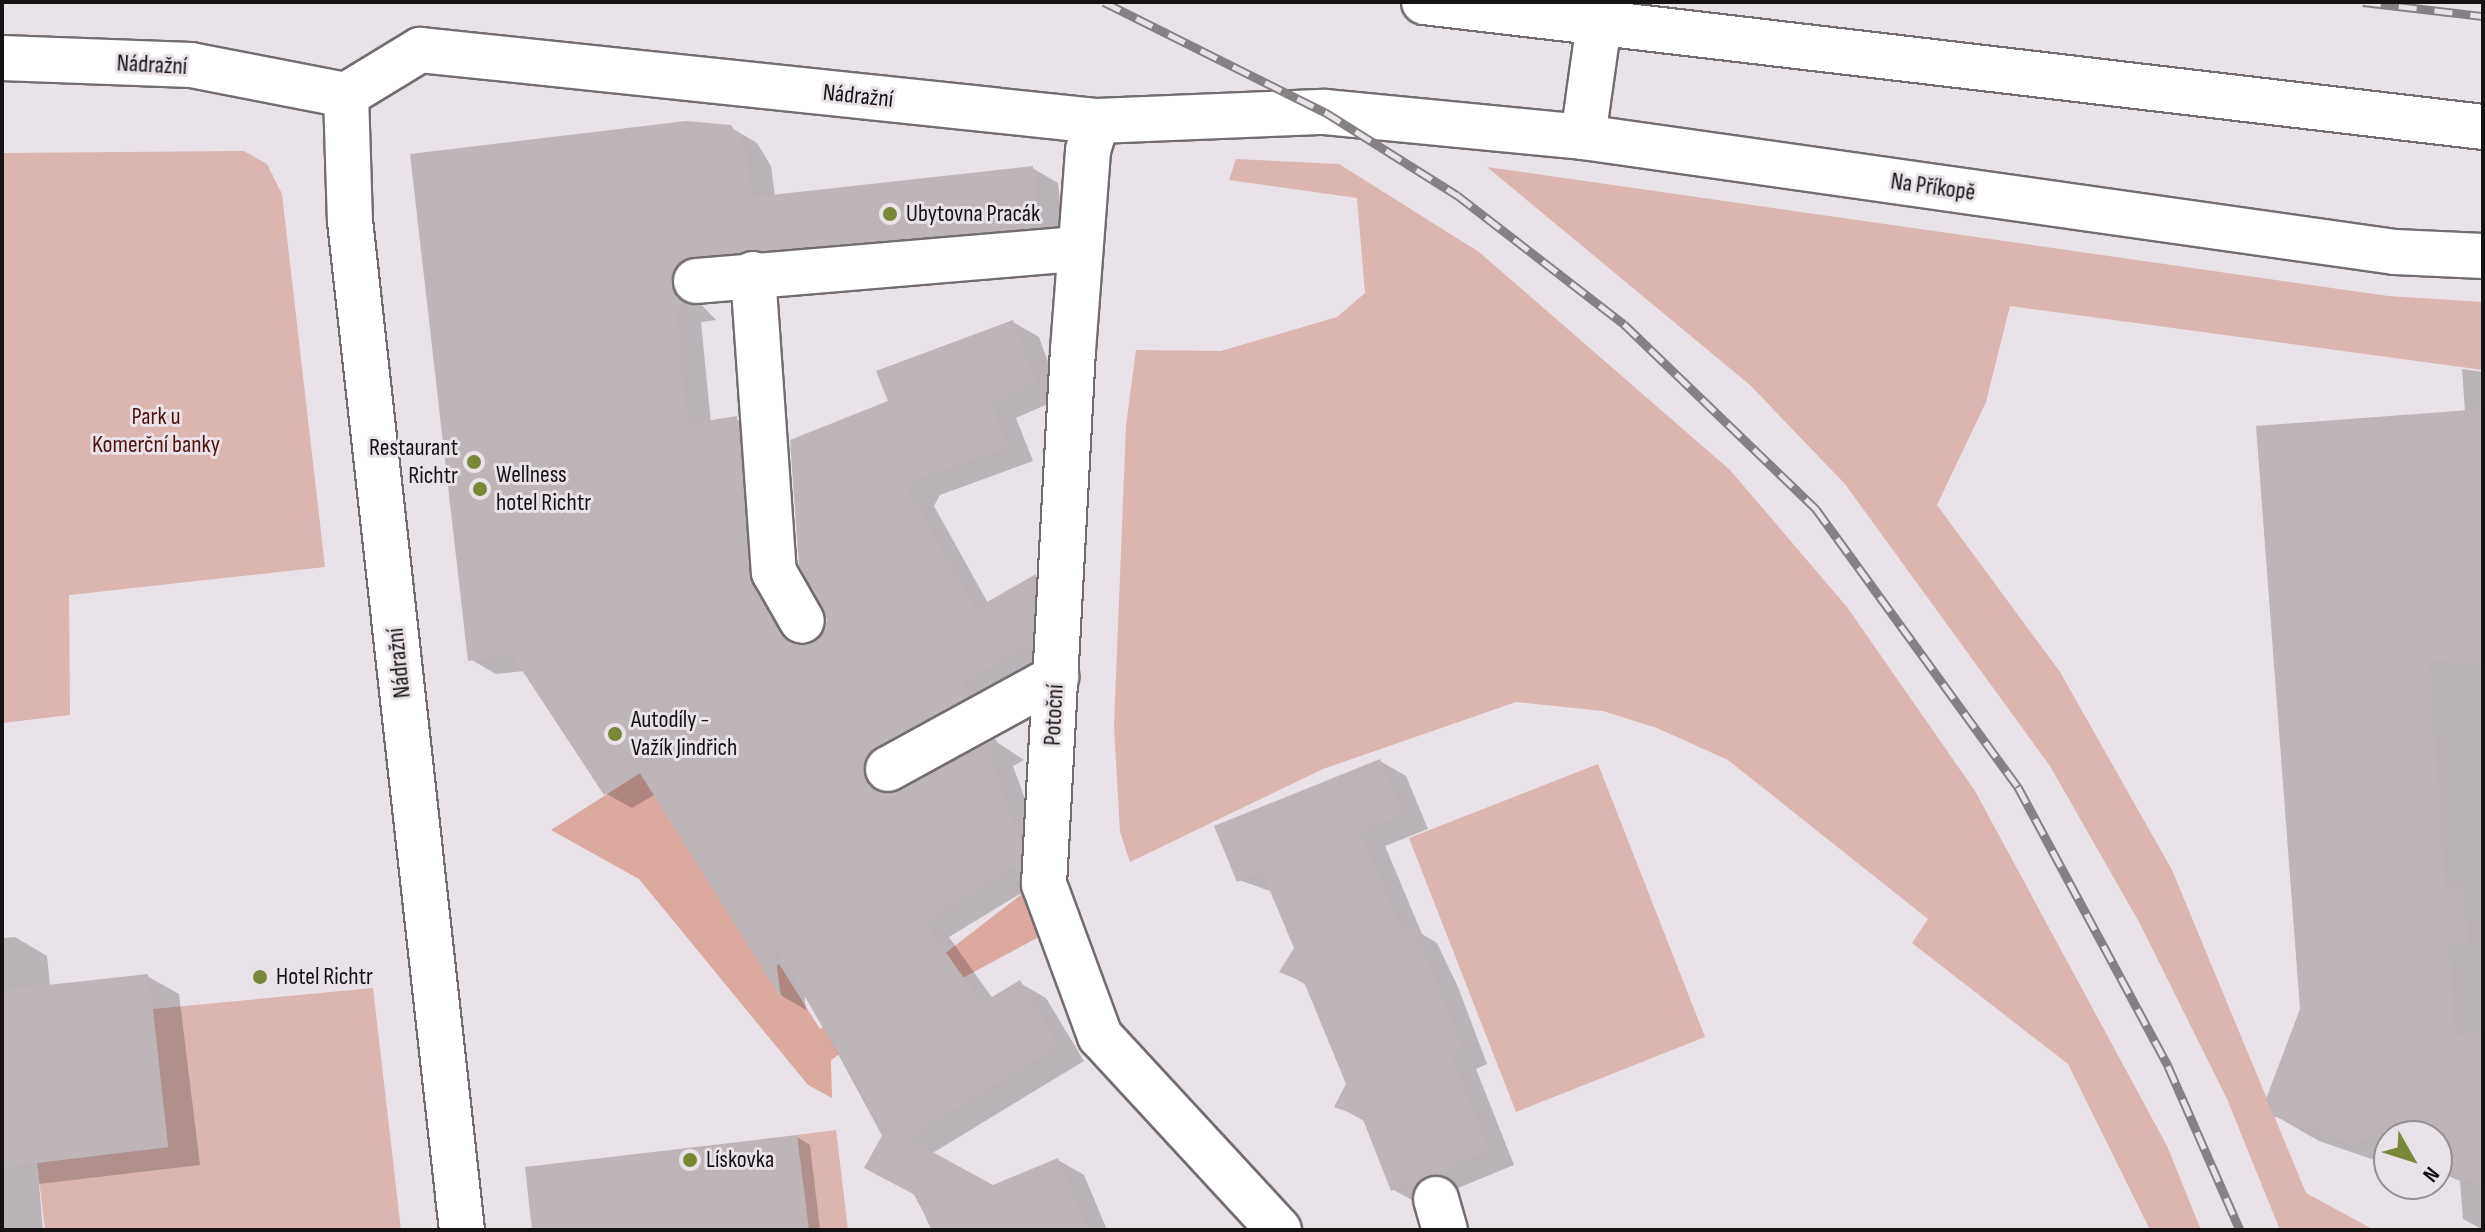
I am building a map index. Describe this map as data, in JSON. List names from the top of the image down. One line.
{"streets":{"street":["Nádražní","Na Příkopě","Potoční"]},"crossings":[["Nádražní","Na Příkopě"],["Nádražní","Potoční"]],"parks":["Park u Komerční banky"],"places":["Ubytovna Pracák","Restaurant Richtr","Wellness hotel Richtr","Autodíly - Važík Jindřich","Hotel Richtr","Lískovka"],"north":"bottom right"}
